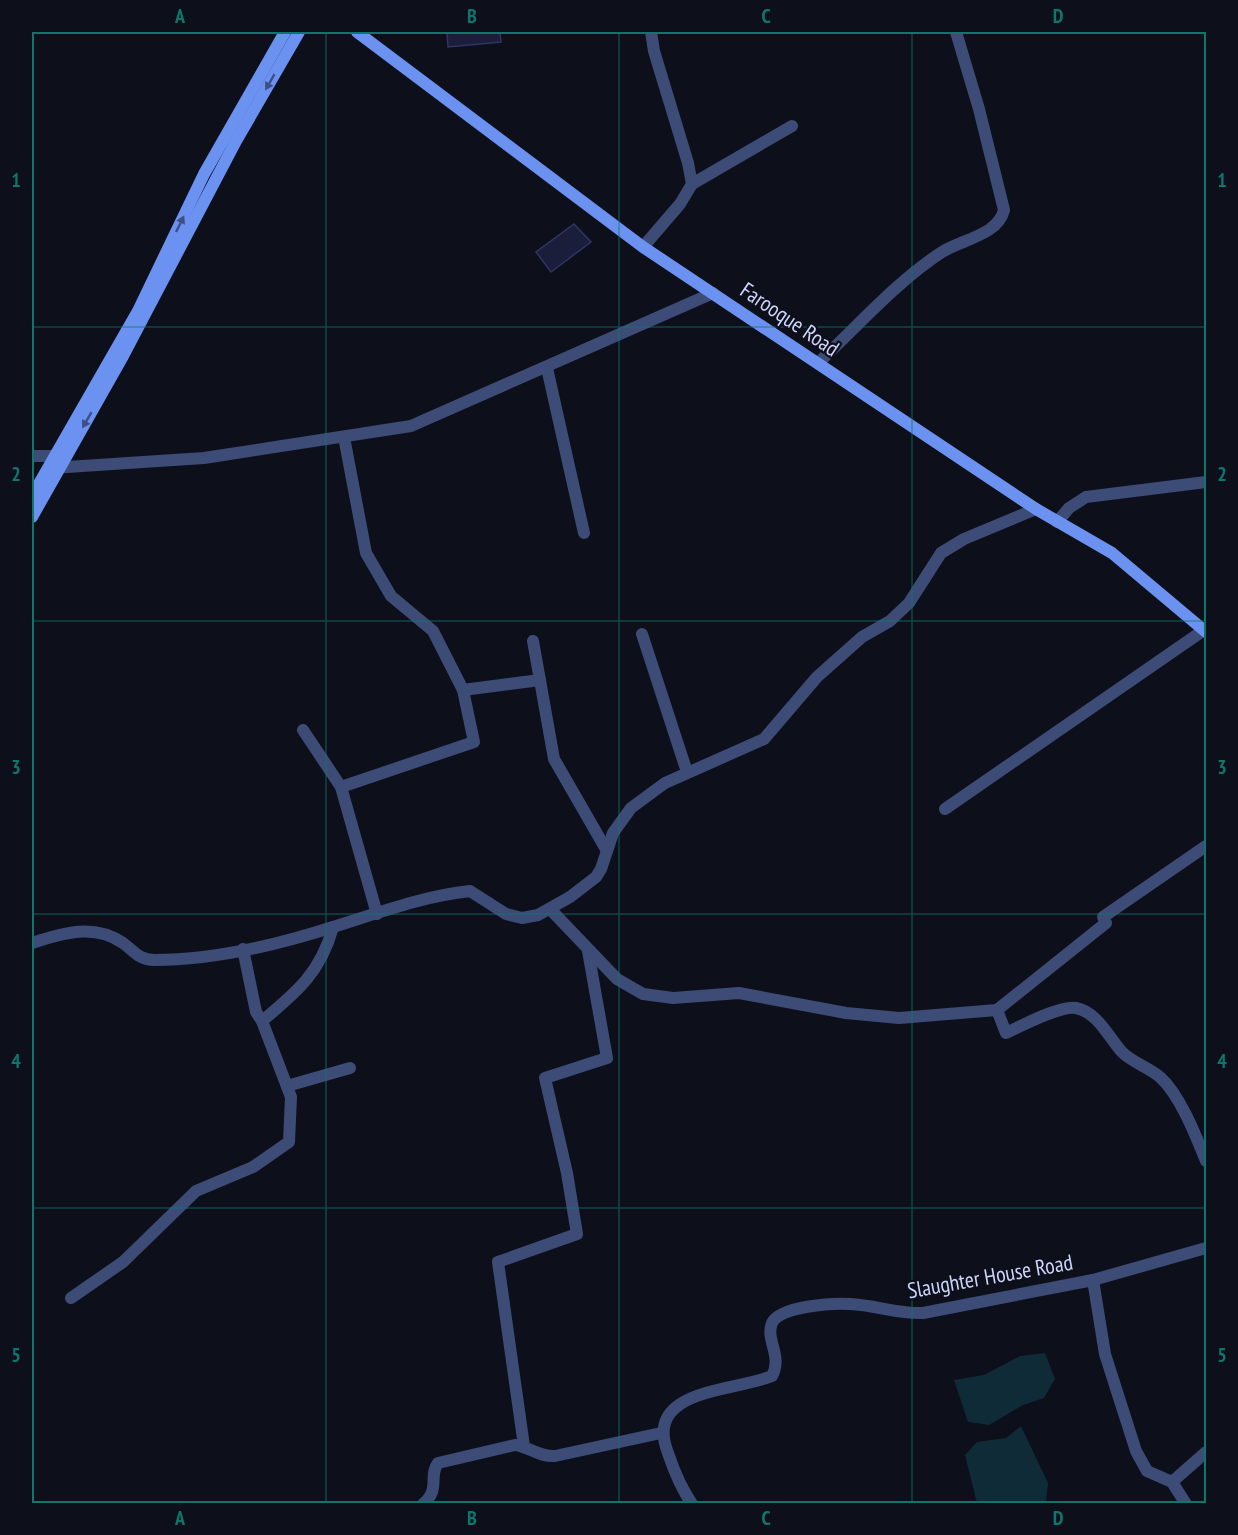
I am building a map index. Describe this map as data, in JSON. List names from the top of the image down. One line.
{"streets":{"street":["Farooque Road","Slaughter House Road"]},"grid":{"columns":["A","B","C","D"],"rows":["1","2","3","4","5"]}}
